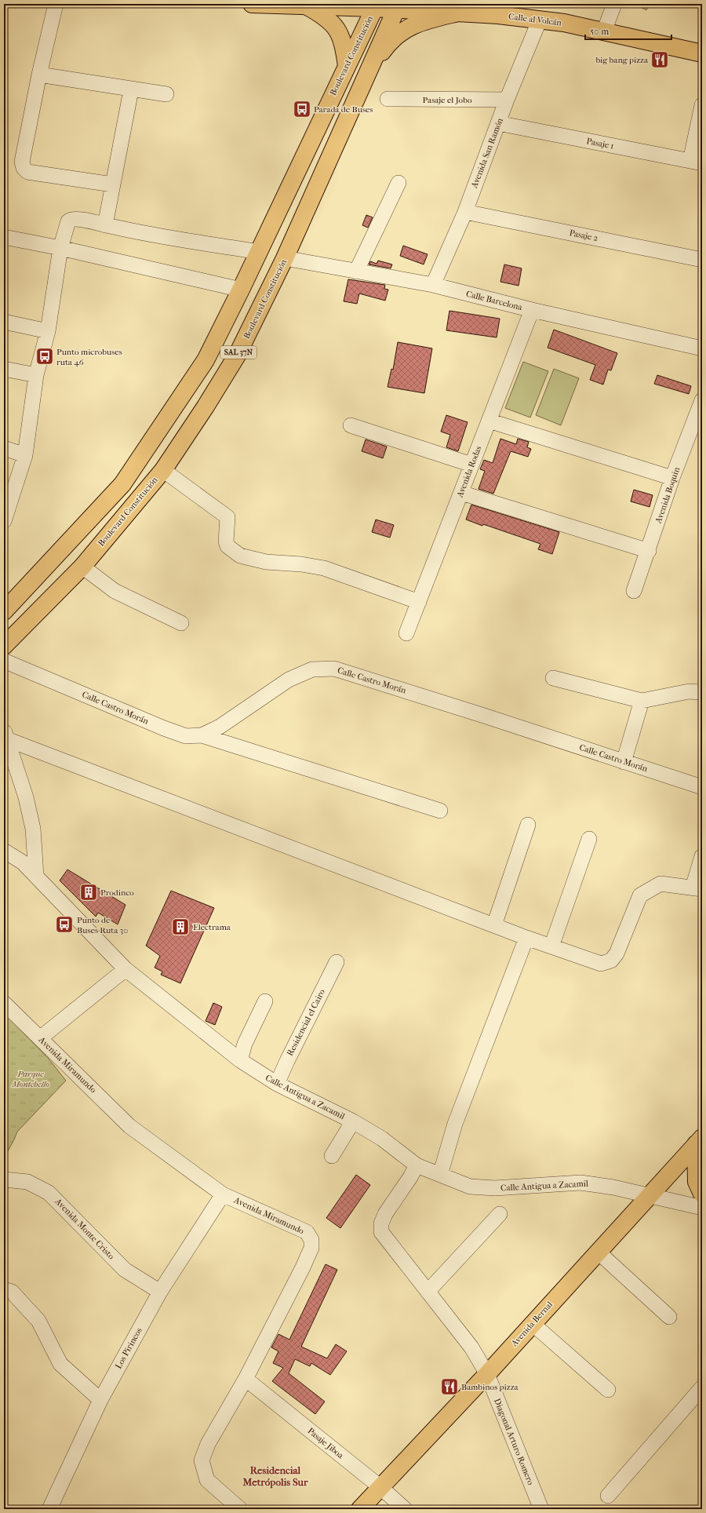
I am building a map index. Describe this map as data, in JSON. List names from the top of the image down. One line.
{"streets":{"main road":["Calle al Volcán","Boulevard Constitución","SAL 37N","Avenida Bernal"],"street":["Pasaje el Jobo","Pasaje 1","Avenida San Ramón","Pasaje 2","Calle Barcelona","Avenida Rodas","Avenida Boquin","Calle Castro Morán","Residencial el Cairo","Avenida Miramundo","Calle Antigua a Zacamil","Avenida Monte Cristo","Los Pirineos","Diagonal Arturo Romero","Pasaje Jiboa"]},"crossings":[["Calle al Volcán","Boulevard Constitución"],["Calle al Volcán","Avenida San Ramón"],["Boulevard Constitución","Calle Barcelona"],["Pasaje el Jobo","Avenida San Ramón"],["Pasaje 1","Avenida San Ramón"],["Avenida San Ramón","Pasaje 2"],["Avenida San Ramón","Calle Barcelona"],["Calle Barcelona","Avenida Rodas"],["Residencial el Cairo","Calle Antigua a Zacamil"],["Avenida Miramundo","Los Pirineos"],["Avenida Miramundo","Pasaje Jiboa"],["Calle Antigua a Zacamil","Avenida Bernal"],["Calle Antigua a Zacamil","Diagonal Arturo Romero"],["Avenida Monte Cristo","Los Pirineos"],["Avenida Bernal","Diagonal Arturo Romero"],["Avenida Bernal","Pasaje Jiboa"]],"districts":["Residencial Metrópolis Sur"],"parks":["Parque Montebello"],"places":{"restaurant":["big bang pizza","Bambinos pizza"],"bus stop":["Parada de Buses","Punto microbuses ruta 46","Punto de Buses Ruta 30"],"building":["Prodinco","Electrama"]},"scale_bar":"50 m"}
